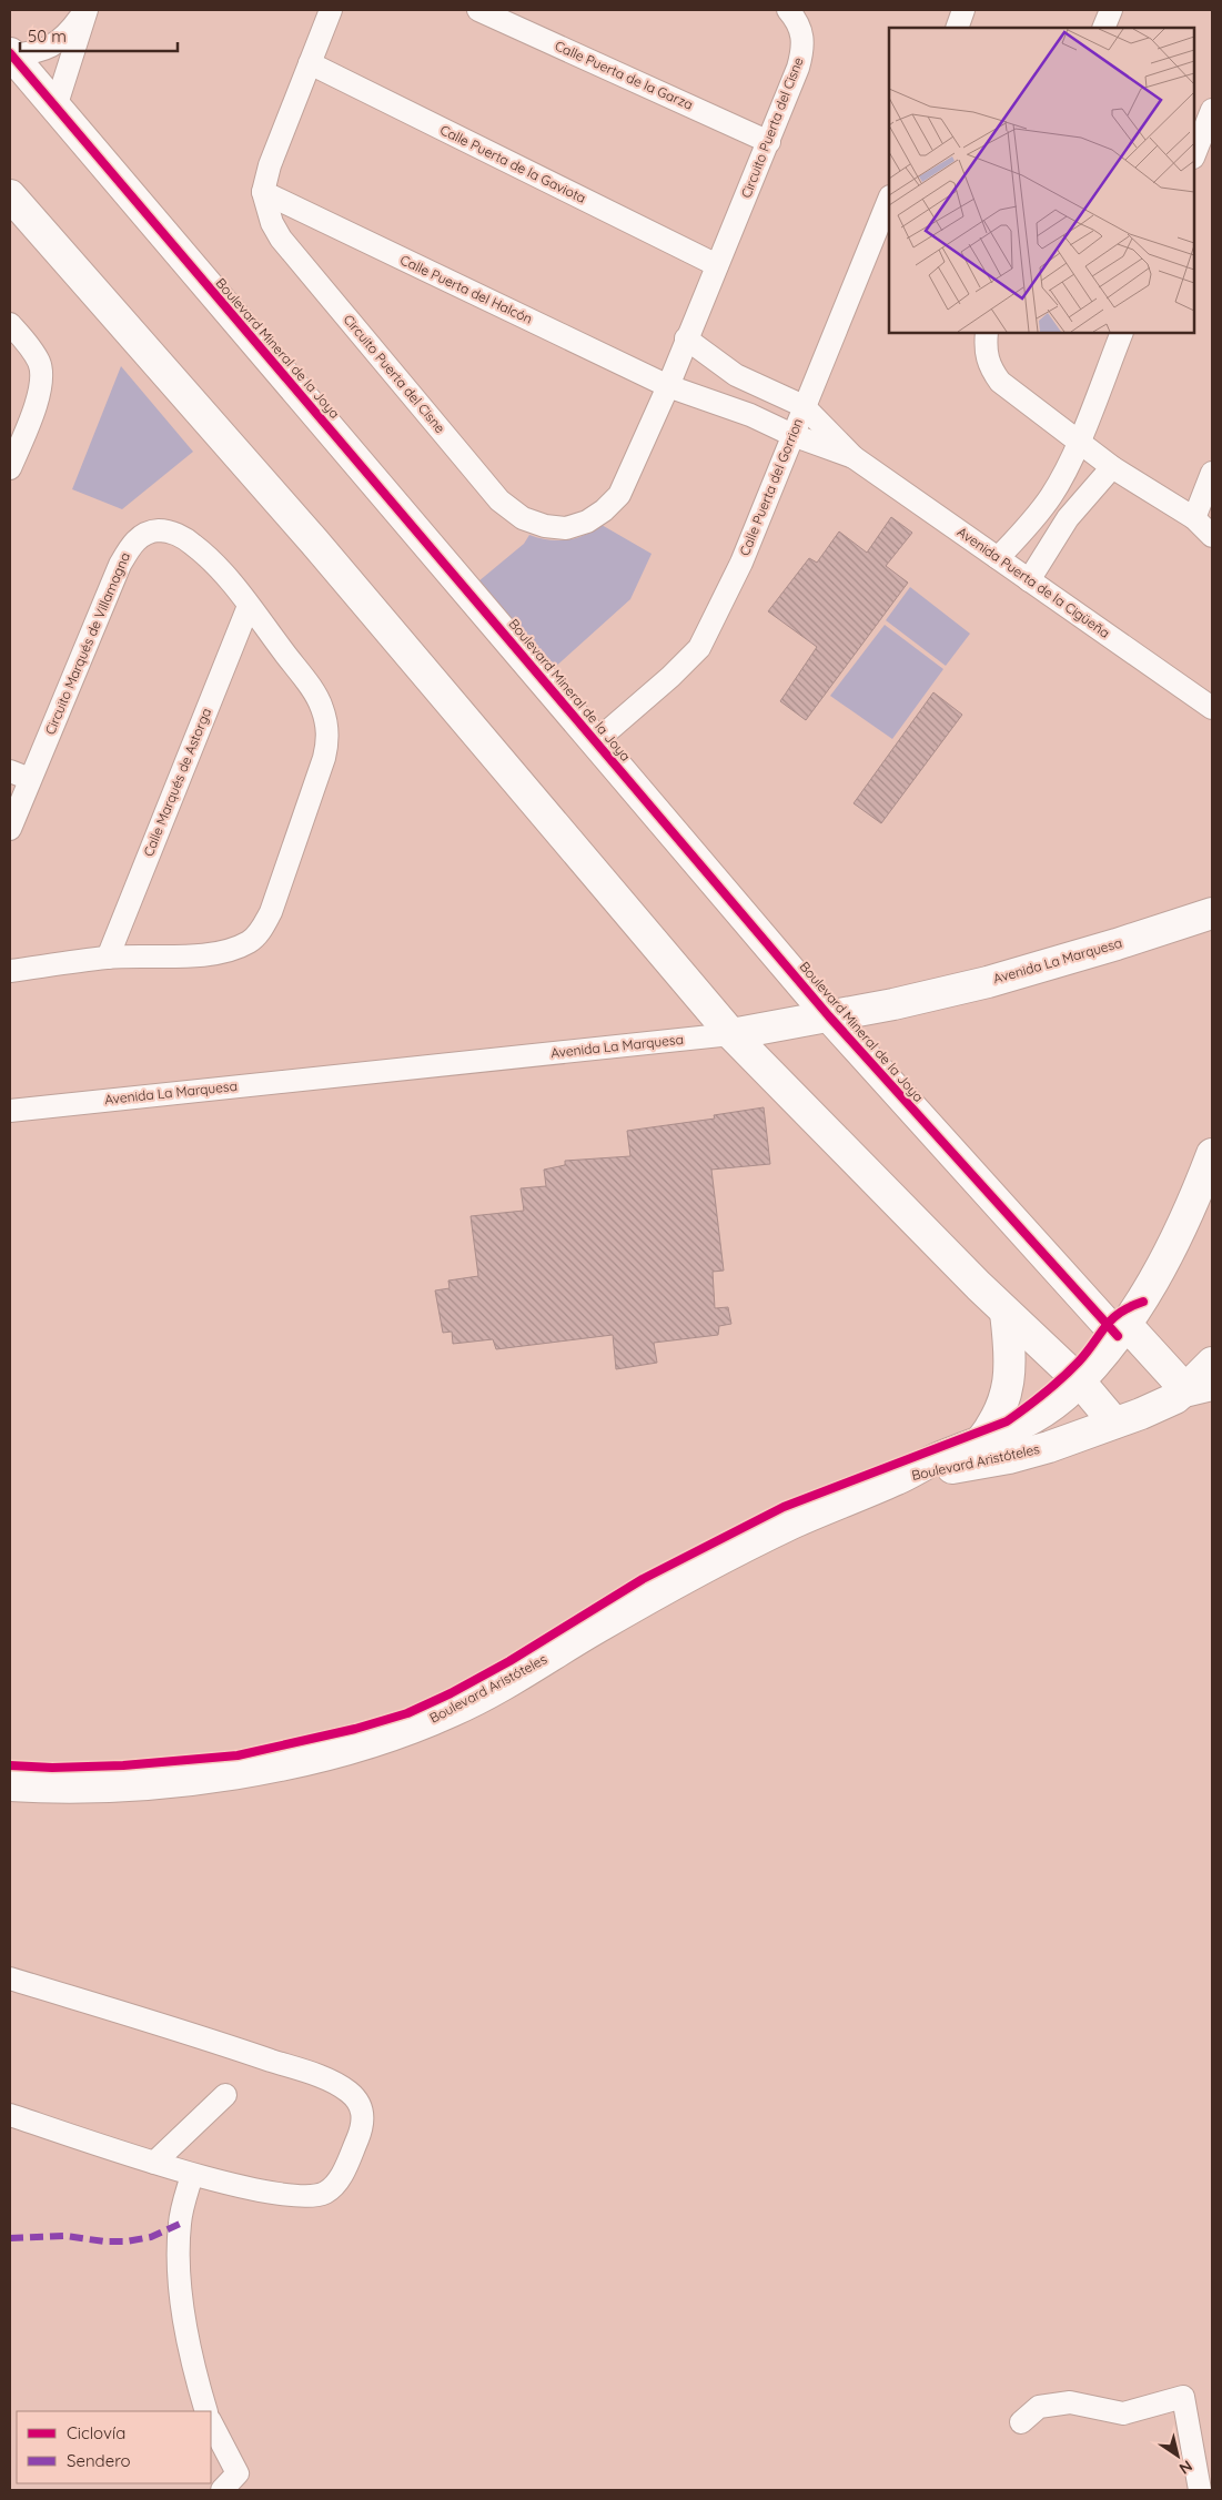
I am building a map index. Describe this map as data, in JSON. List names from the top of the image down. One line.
{"streets":{"street":["Calle Puerta de la Garza","Circuito Puerta del Cisne","Calle Puerta de la Gaviota","Calle Puerta del Halcón","Boulevard Mineral de la Joya","Calle Puerta del Gorrion","Avenida Puerta de la Cigüeña","Circuito Marqués de Villamagna","Calle Marqués de Astorga","Avenida La Marquesa","Boulevard Aristóteles"]},"crossings":[["Calle Puerta de la Garza","Circuito Puerta del Cisne"],["Circuito Puerta del Cisne","Calle Puerta de la Gaviota"],["Circuito Puerta del Cisne","Calle Puerta del Halcón"],["Boulevard Mineral de la Joya","Calle Puerta del Gorrion"],["Boulevard Mineral de la Joya","Avenida La Marquesa"],["Boulevard Mineral de la Joya","Boulevard Aristóteles"],["Calle Puerta del Gorrion","Avenida Puerta de la Cigüeña"],["Circuito Marqués de Villamagna","Calle Marqués de Astorga"]],"legend":["Ciclovía","Sendero"],"scale_bar":"50 m","north":"bottom right"}
